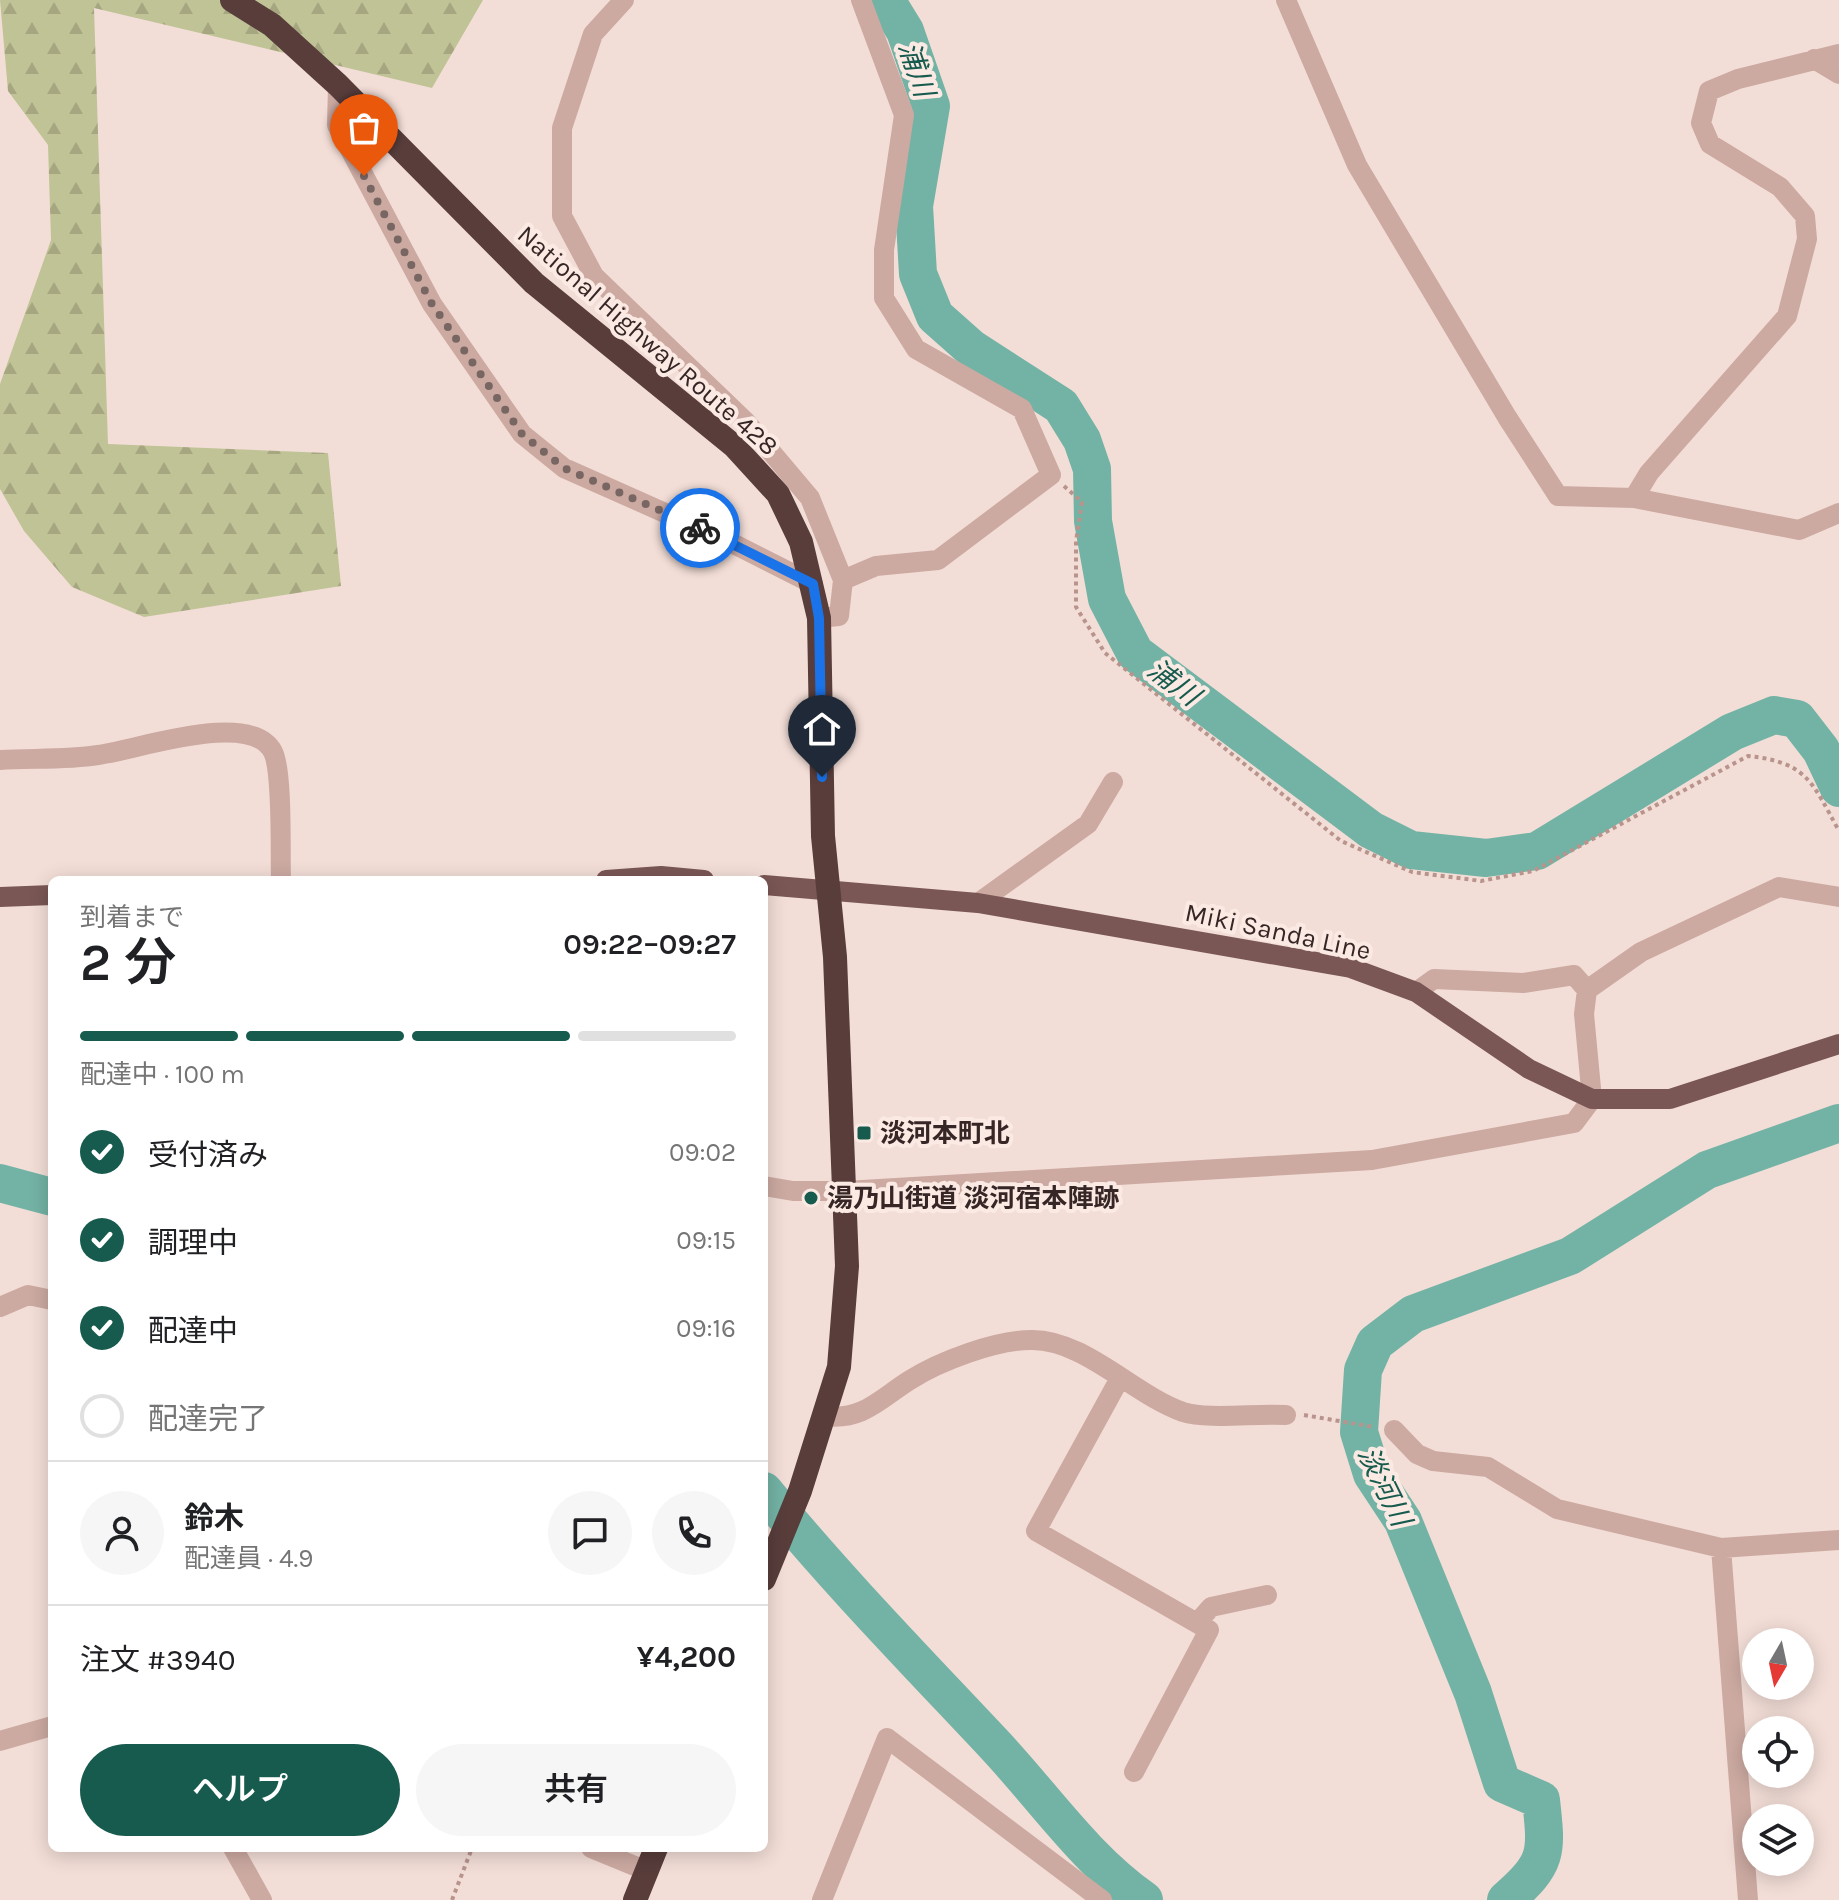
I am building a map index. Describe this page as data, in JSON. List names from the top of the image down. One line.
{"streets":{"highway":["National Highway Route 428"],"main road":["Miki Sanda Line"]},"crossings":[["National Highway Route 428","Miki Sanda Line"]],"water":["浦川","淡河川"],"places":{"transit":["淡河本町北"],"other":["湯乃山街道 淡河宿本陣跡"]},"north":"bottom","page":{"heading":["2 分","到着まで","09:22–09:27"],"panel":["鈴木","配達員 · 4.9","注文 #3940","¥4,200"],"bar":"配達中 · 100 m","list":[["受付済み","09:02"],["調理中","09:15"],["配達中","09:16"],"配達完了"],"buttons":["ヘルプ","共有"]}}
